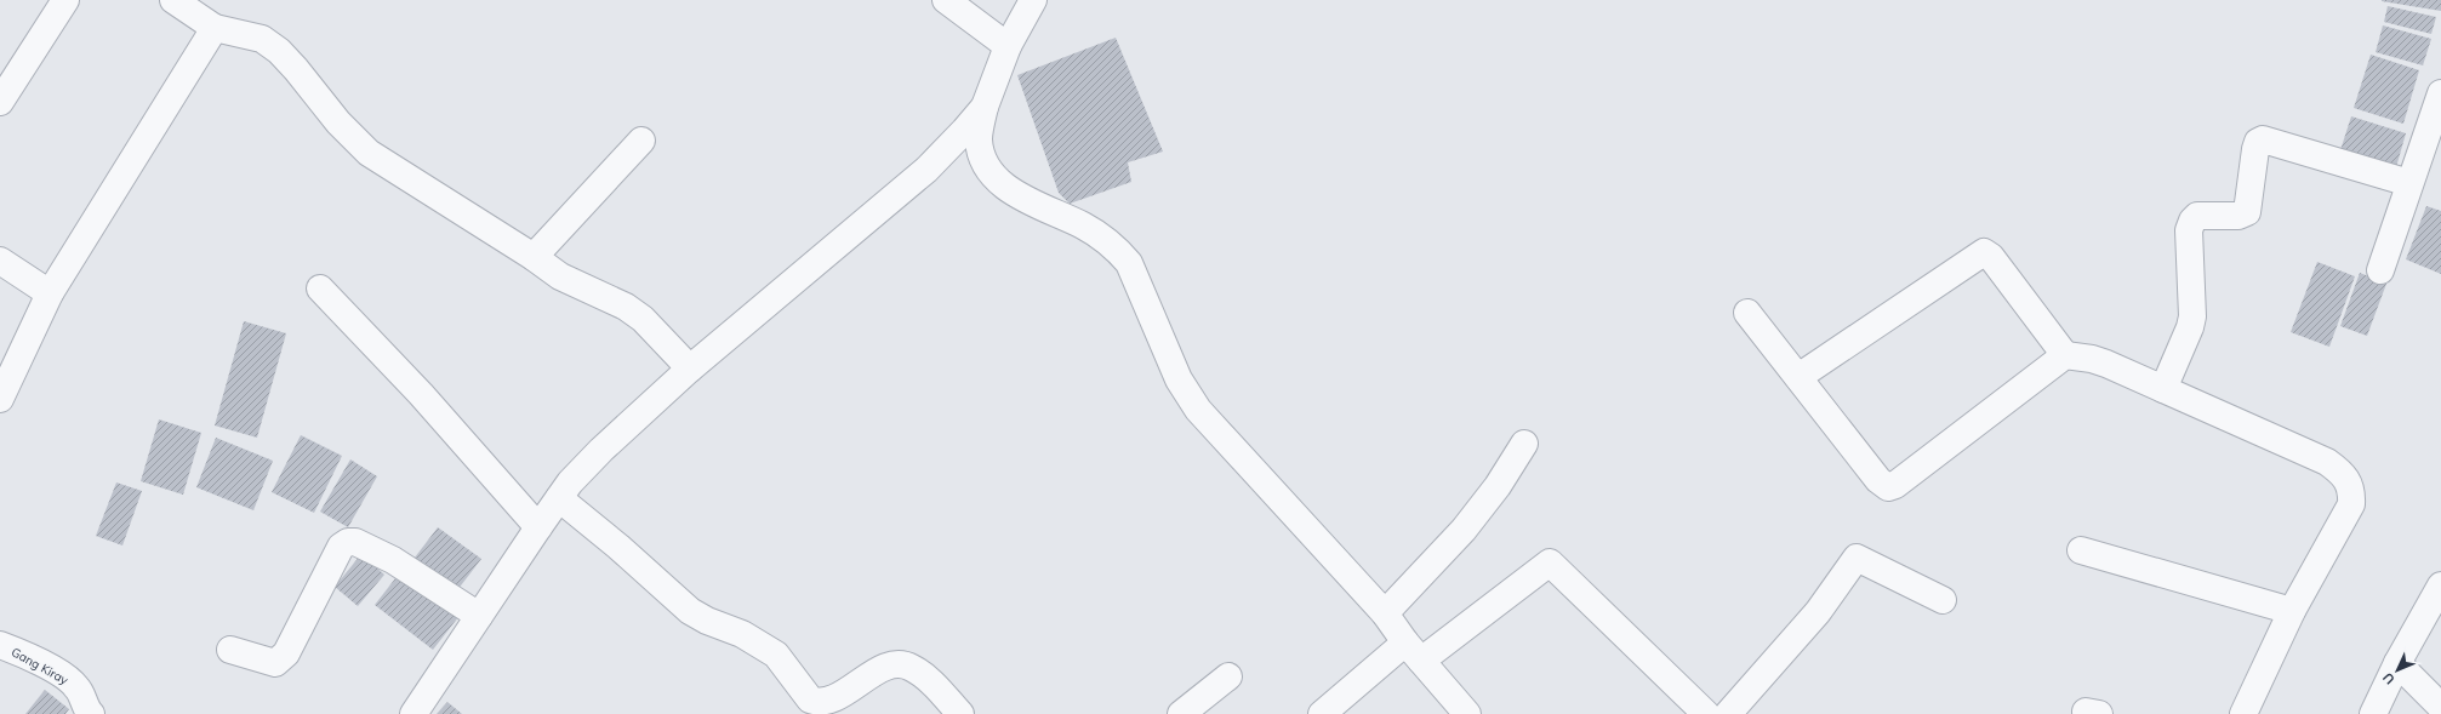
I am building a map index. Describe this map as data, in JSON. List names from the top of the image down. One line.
{"streets":{"street":["Gang Kiray"]},"north":"bottom left"}
